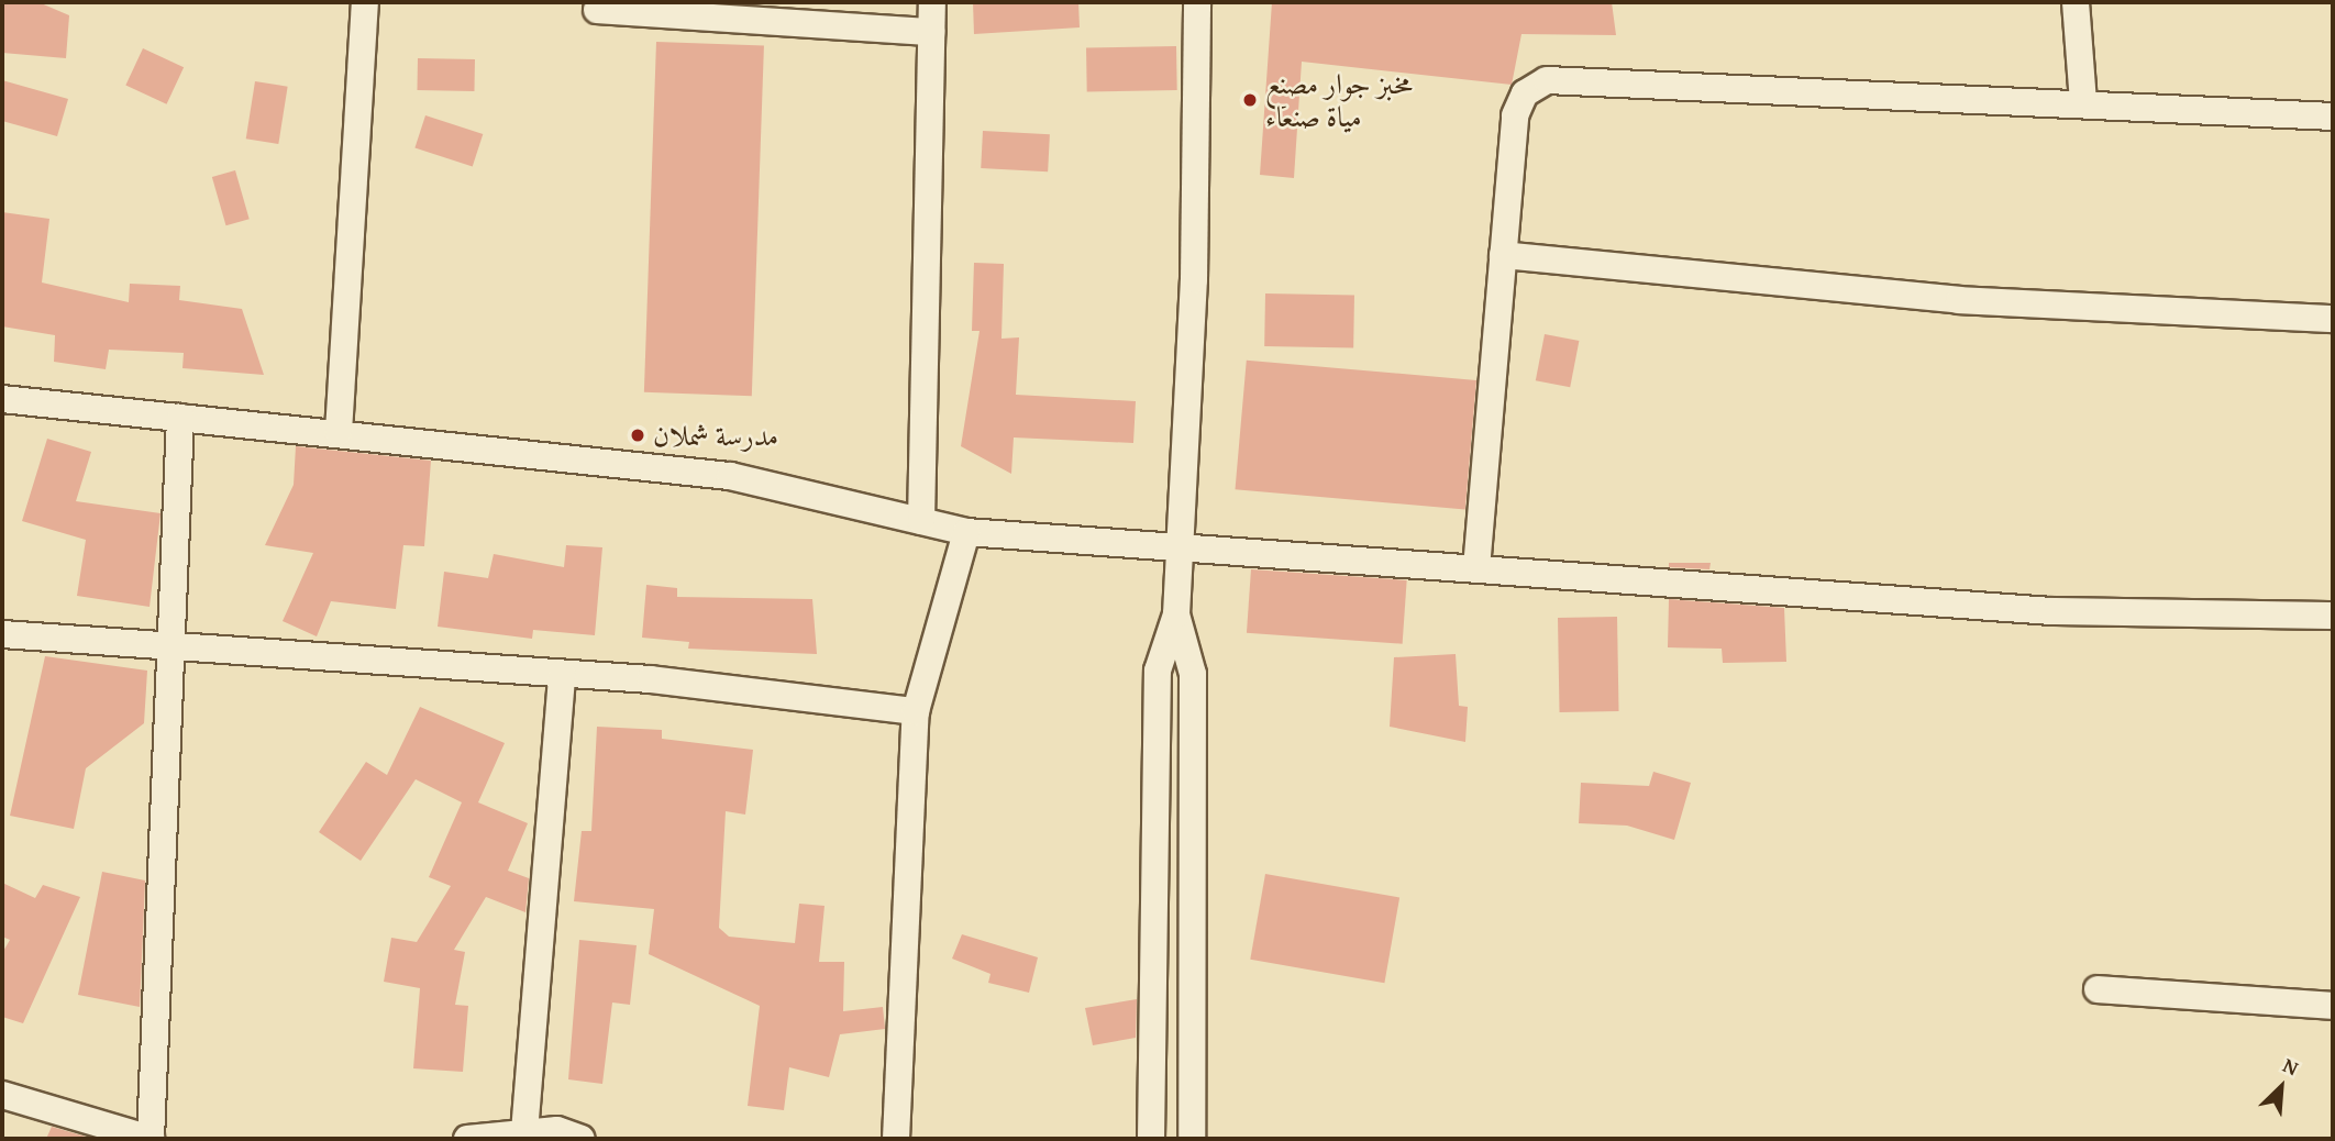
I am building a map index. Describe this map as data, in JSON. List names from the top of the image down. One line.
{"places":["مخبز جوار مصنع مياة صنعاء","مدرسة شملان"],"north":"top right"}
